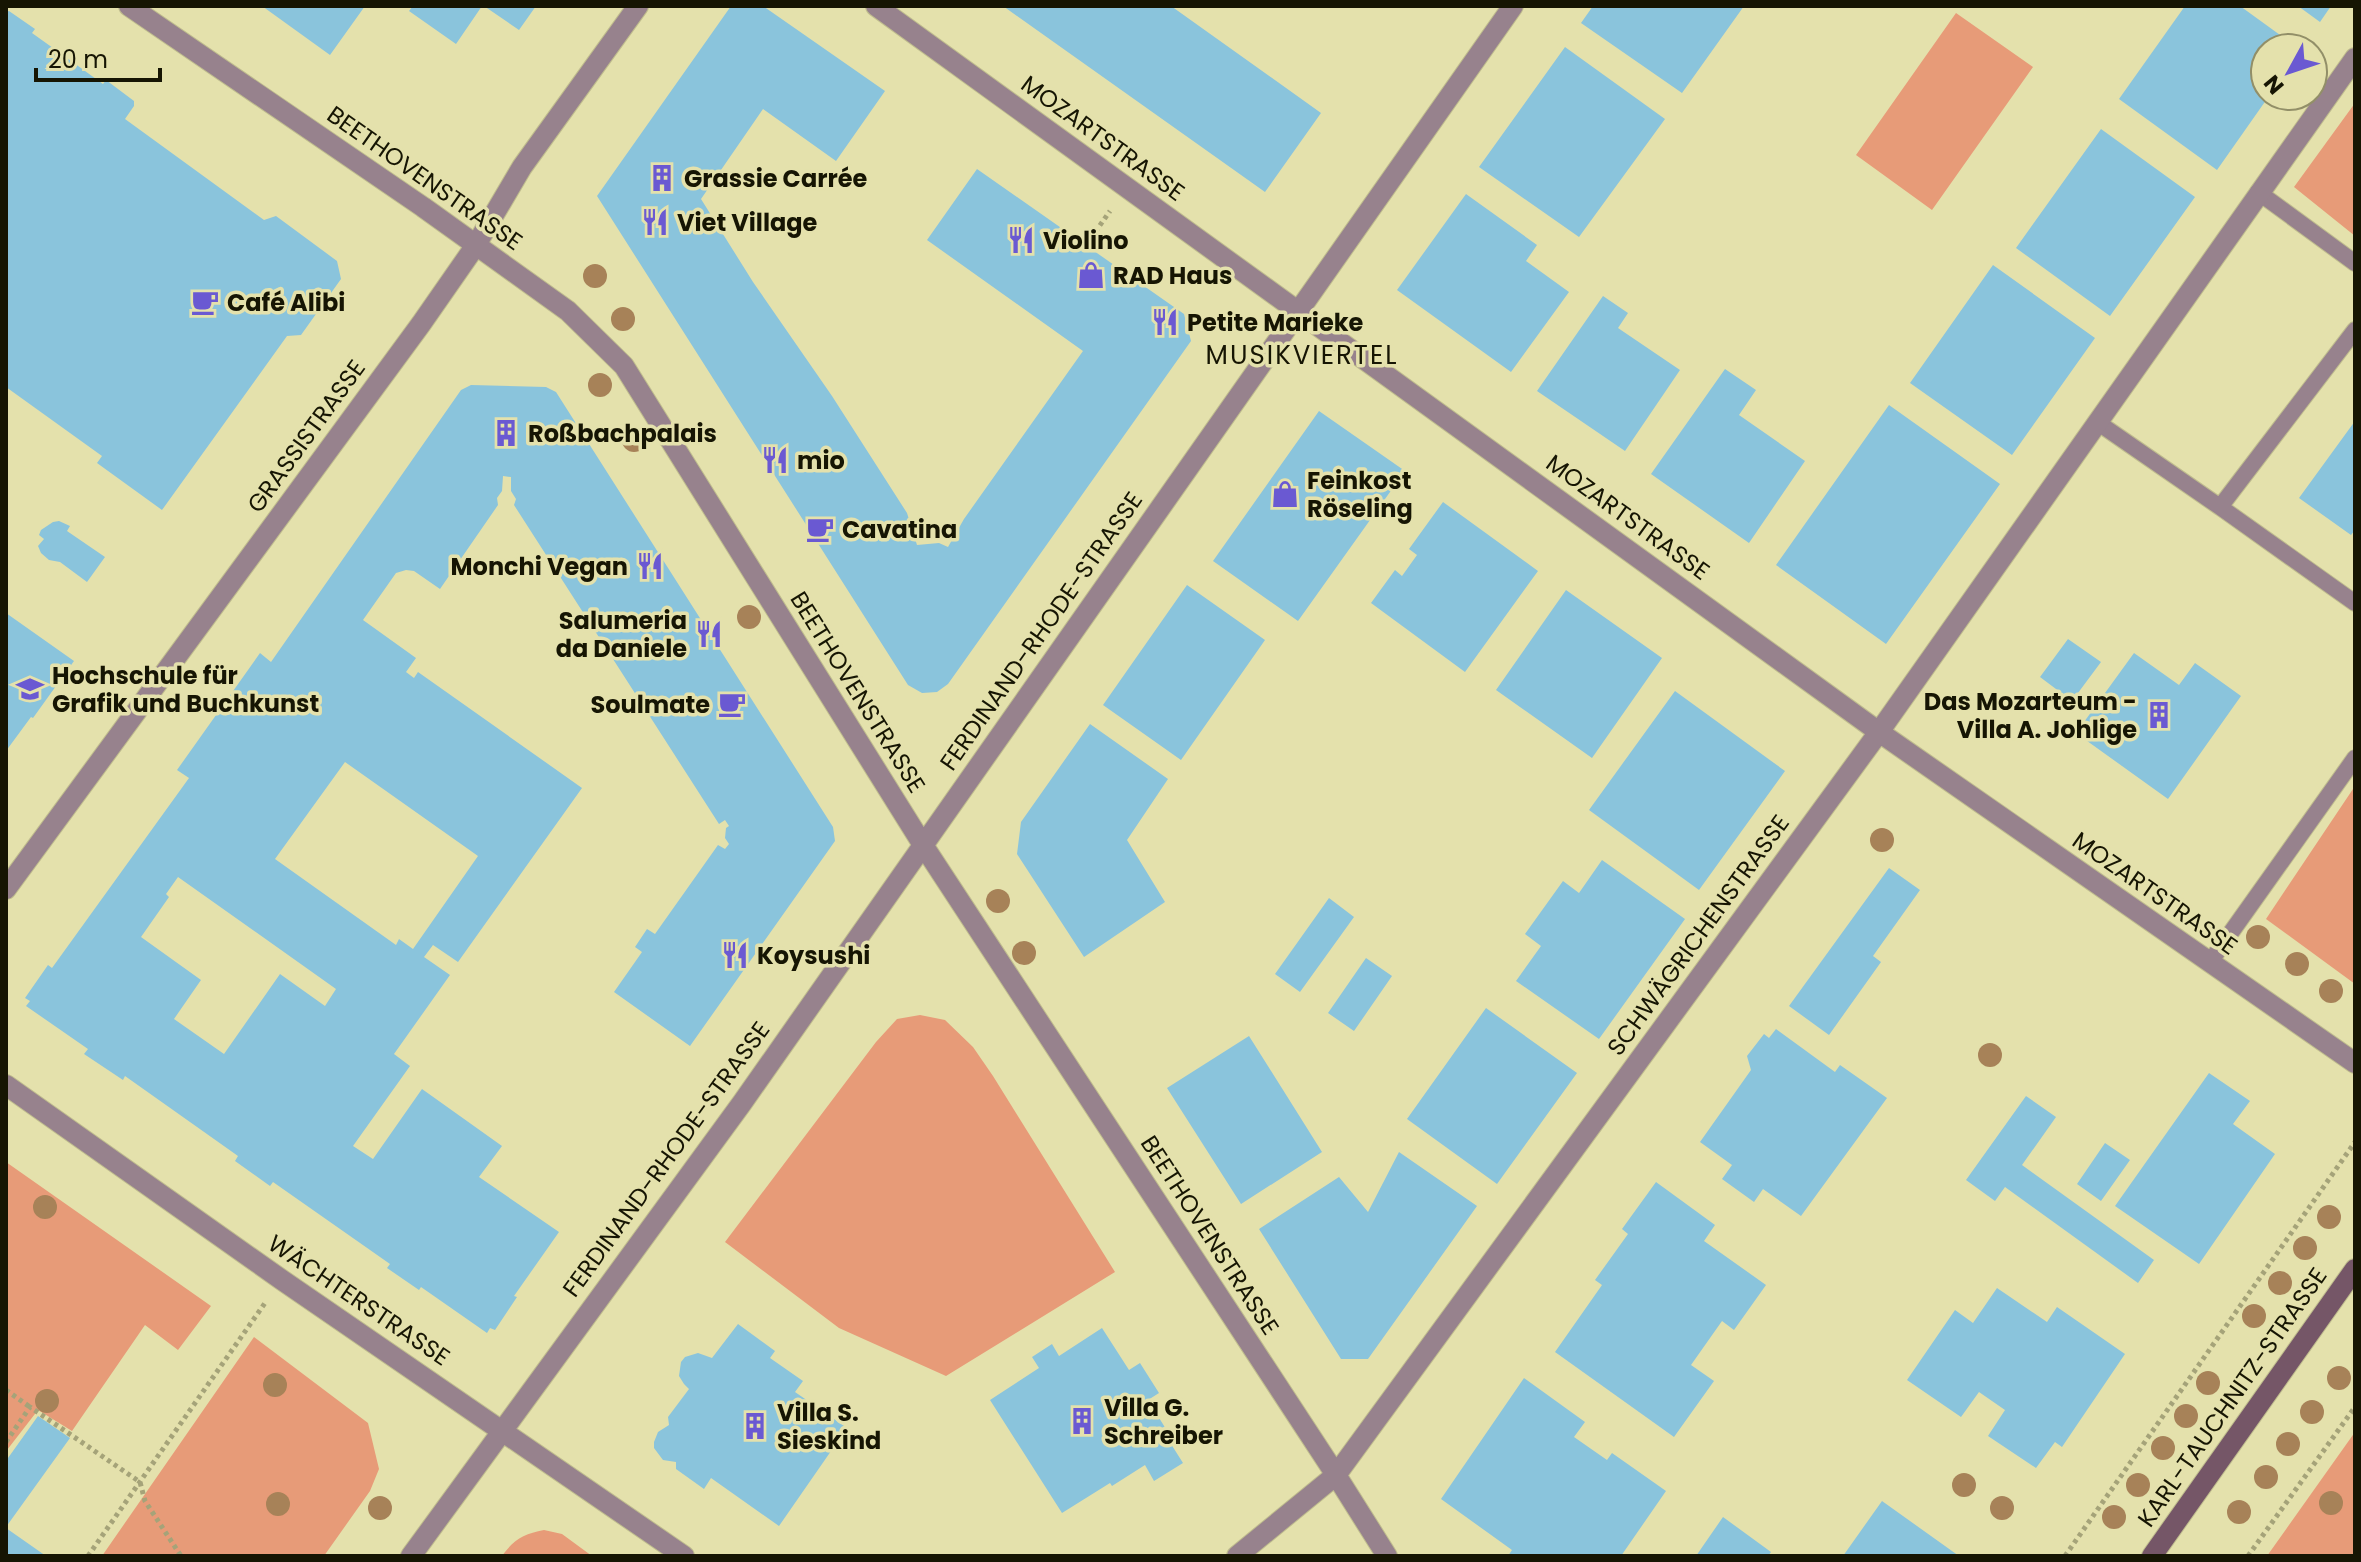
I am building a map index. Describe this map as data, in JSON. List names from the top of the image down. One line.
{"streets":{"main road":["KARL-TAUCHNITZ-STRASSE"],"street":["MOZARTSTRASSE","BEETHOVENSTRASSE","GRASSISTRASSE","FERDINAND-RHODE-STRASSE","SCHWÄGRICHENSTRASSE","WÄCHTERSTRASSE"]},"crossings":[["MOZARTSTRASSE","FERDINAND-RHODE-STRASSE"],["MOZARTSTRASSE","SCHWÄGRICHENSTRASSE"],["BEETHOVENSTRASSE","GRASSISTRASSE"],["BEETHOVENSTRASSE","FERDINAND-RHODE-STRASSE"],["BEETHOVENSTRASSE","SCHWÄGRICHENSTRASSE"],["FERDINAND-RHODE-STRASSE","WÄCHTERSTRASSE"]],"districts":["MUSIKVIERTEL"],"places":{"building":["Grassie Carrée","Roßbachpalais","Das Mozarteum - Villa A. Johlige","Villa G. Schreiber","Villa S. Sieskind"],"restaurant":["Viet Village","Violino","Petite Marieke","mio","Monchi Vegan","Salumeria da Daniele","Koysushi"],"shop":["RAD Haus","Feinkost Röseling"],"cafe":["Café Alibi","Cavatina","Soulmate"],"school or university":["Hochschule für Grafik und Buchkunst"]},"scale_bar":"20 m","north":"bottom left"}
